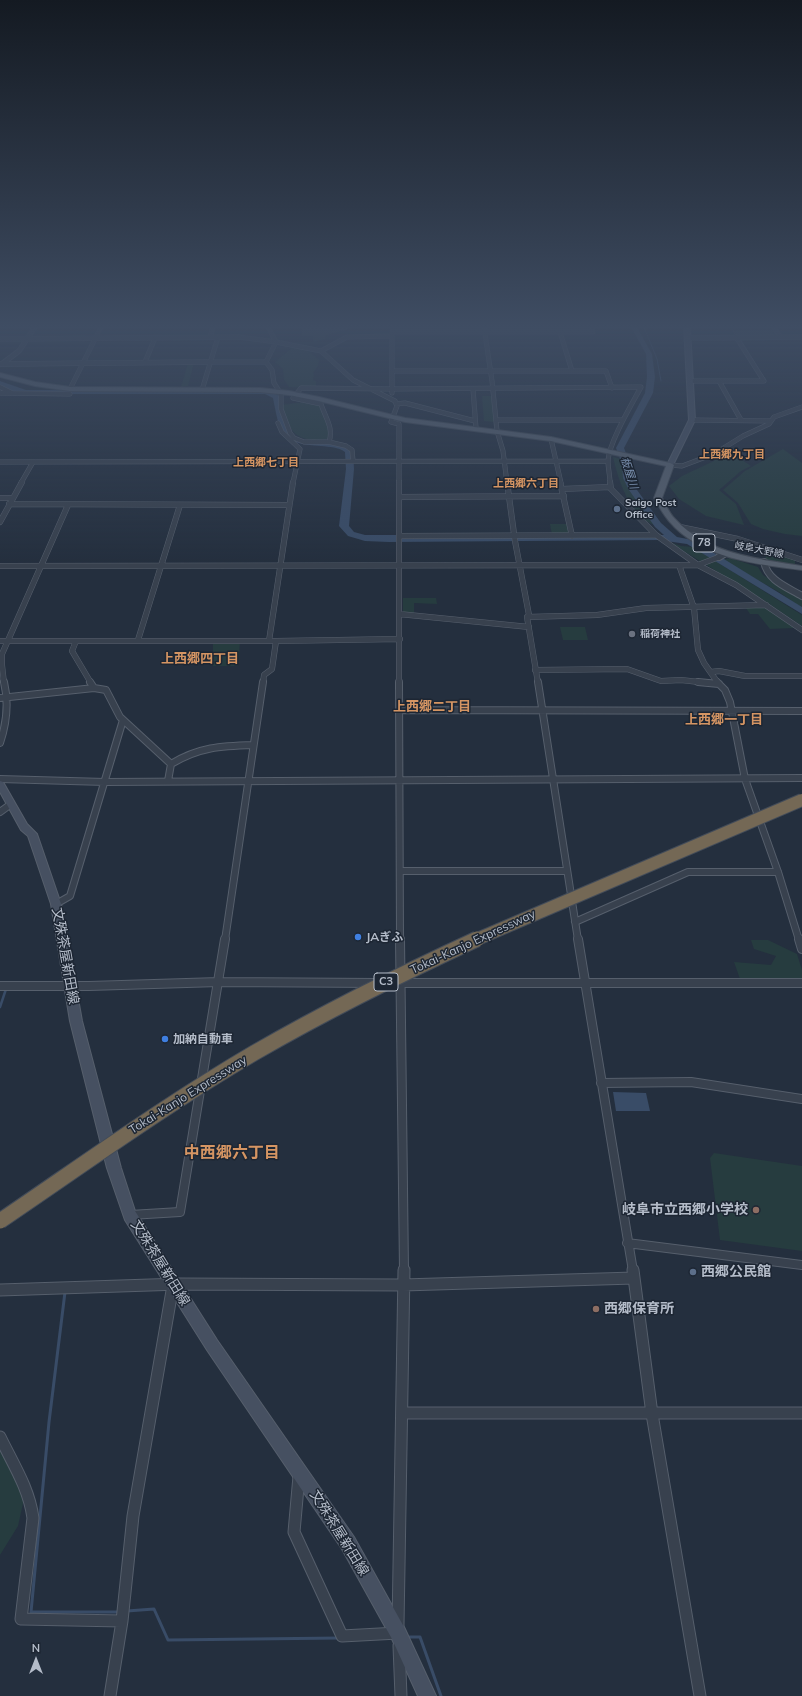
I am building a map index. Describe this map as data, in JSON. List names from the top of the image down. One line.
{"streets":{"highway":["Tokai-Kanjo Expressway","C3"],"main road":["78","岐阜大野線","文殊茶屋新田線"]},"districts":["上西郷九丁目","上西郷七丁目","上西郷六丁目","上西郷四丁目","上西郷二丁目","上西郷一丁目","中西郷六丁目"],"water":["板屋川"],"places":["Saigo Post Office","稲荷神社","JAぎふ","加納自動車","岐阜市立西郷小学校","西郷公民館","西郷保育所"],"north":"top"}
